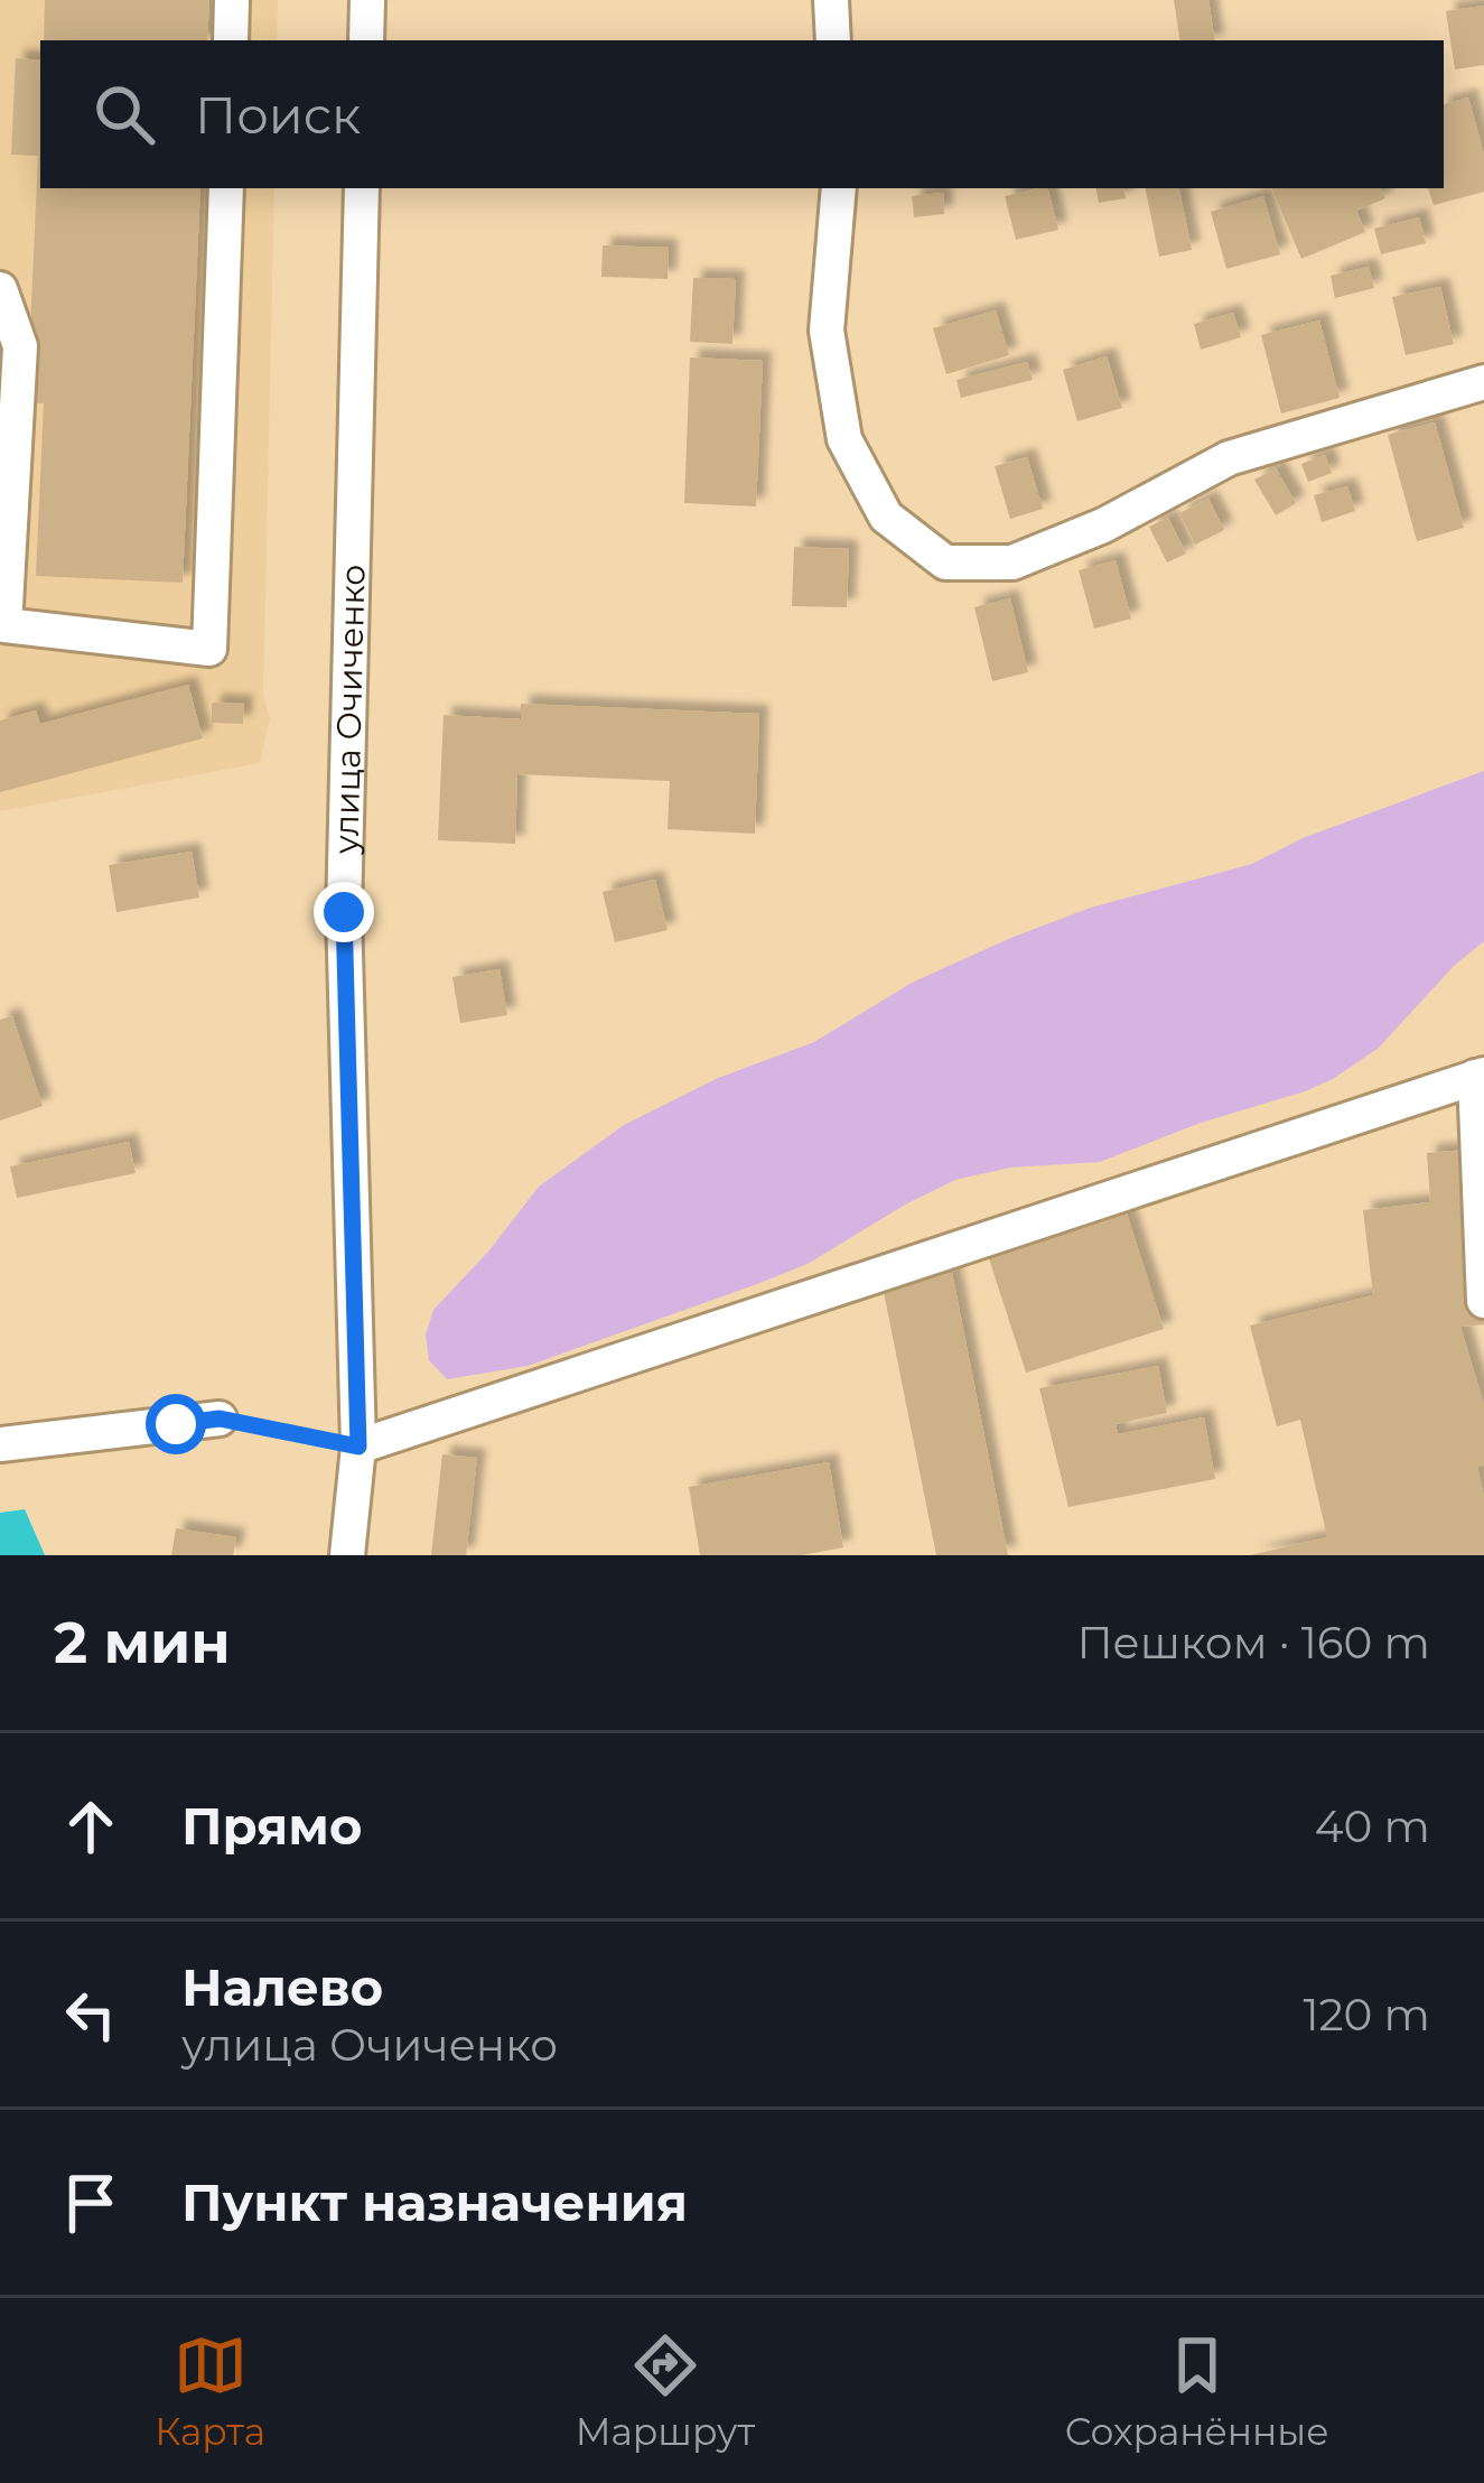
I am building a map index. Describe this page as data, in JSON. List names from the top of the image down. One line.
{"streets":{"street":["улица Очиченко"]},"page":{"search":"Поиск","heading":["2 мин","Пешком · 160 m"],"list":[["Прямо","40 m"],["Налево","улица Очиченко","120 m"],"Пункт назначения"],"nav":["Карта","Маршрут","Сохранённые"]}}
